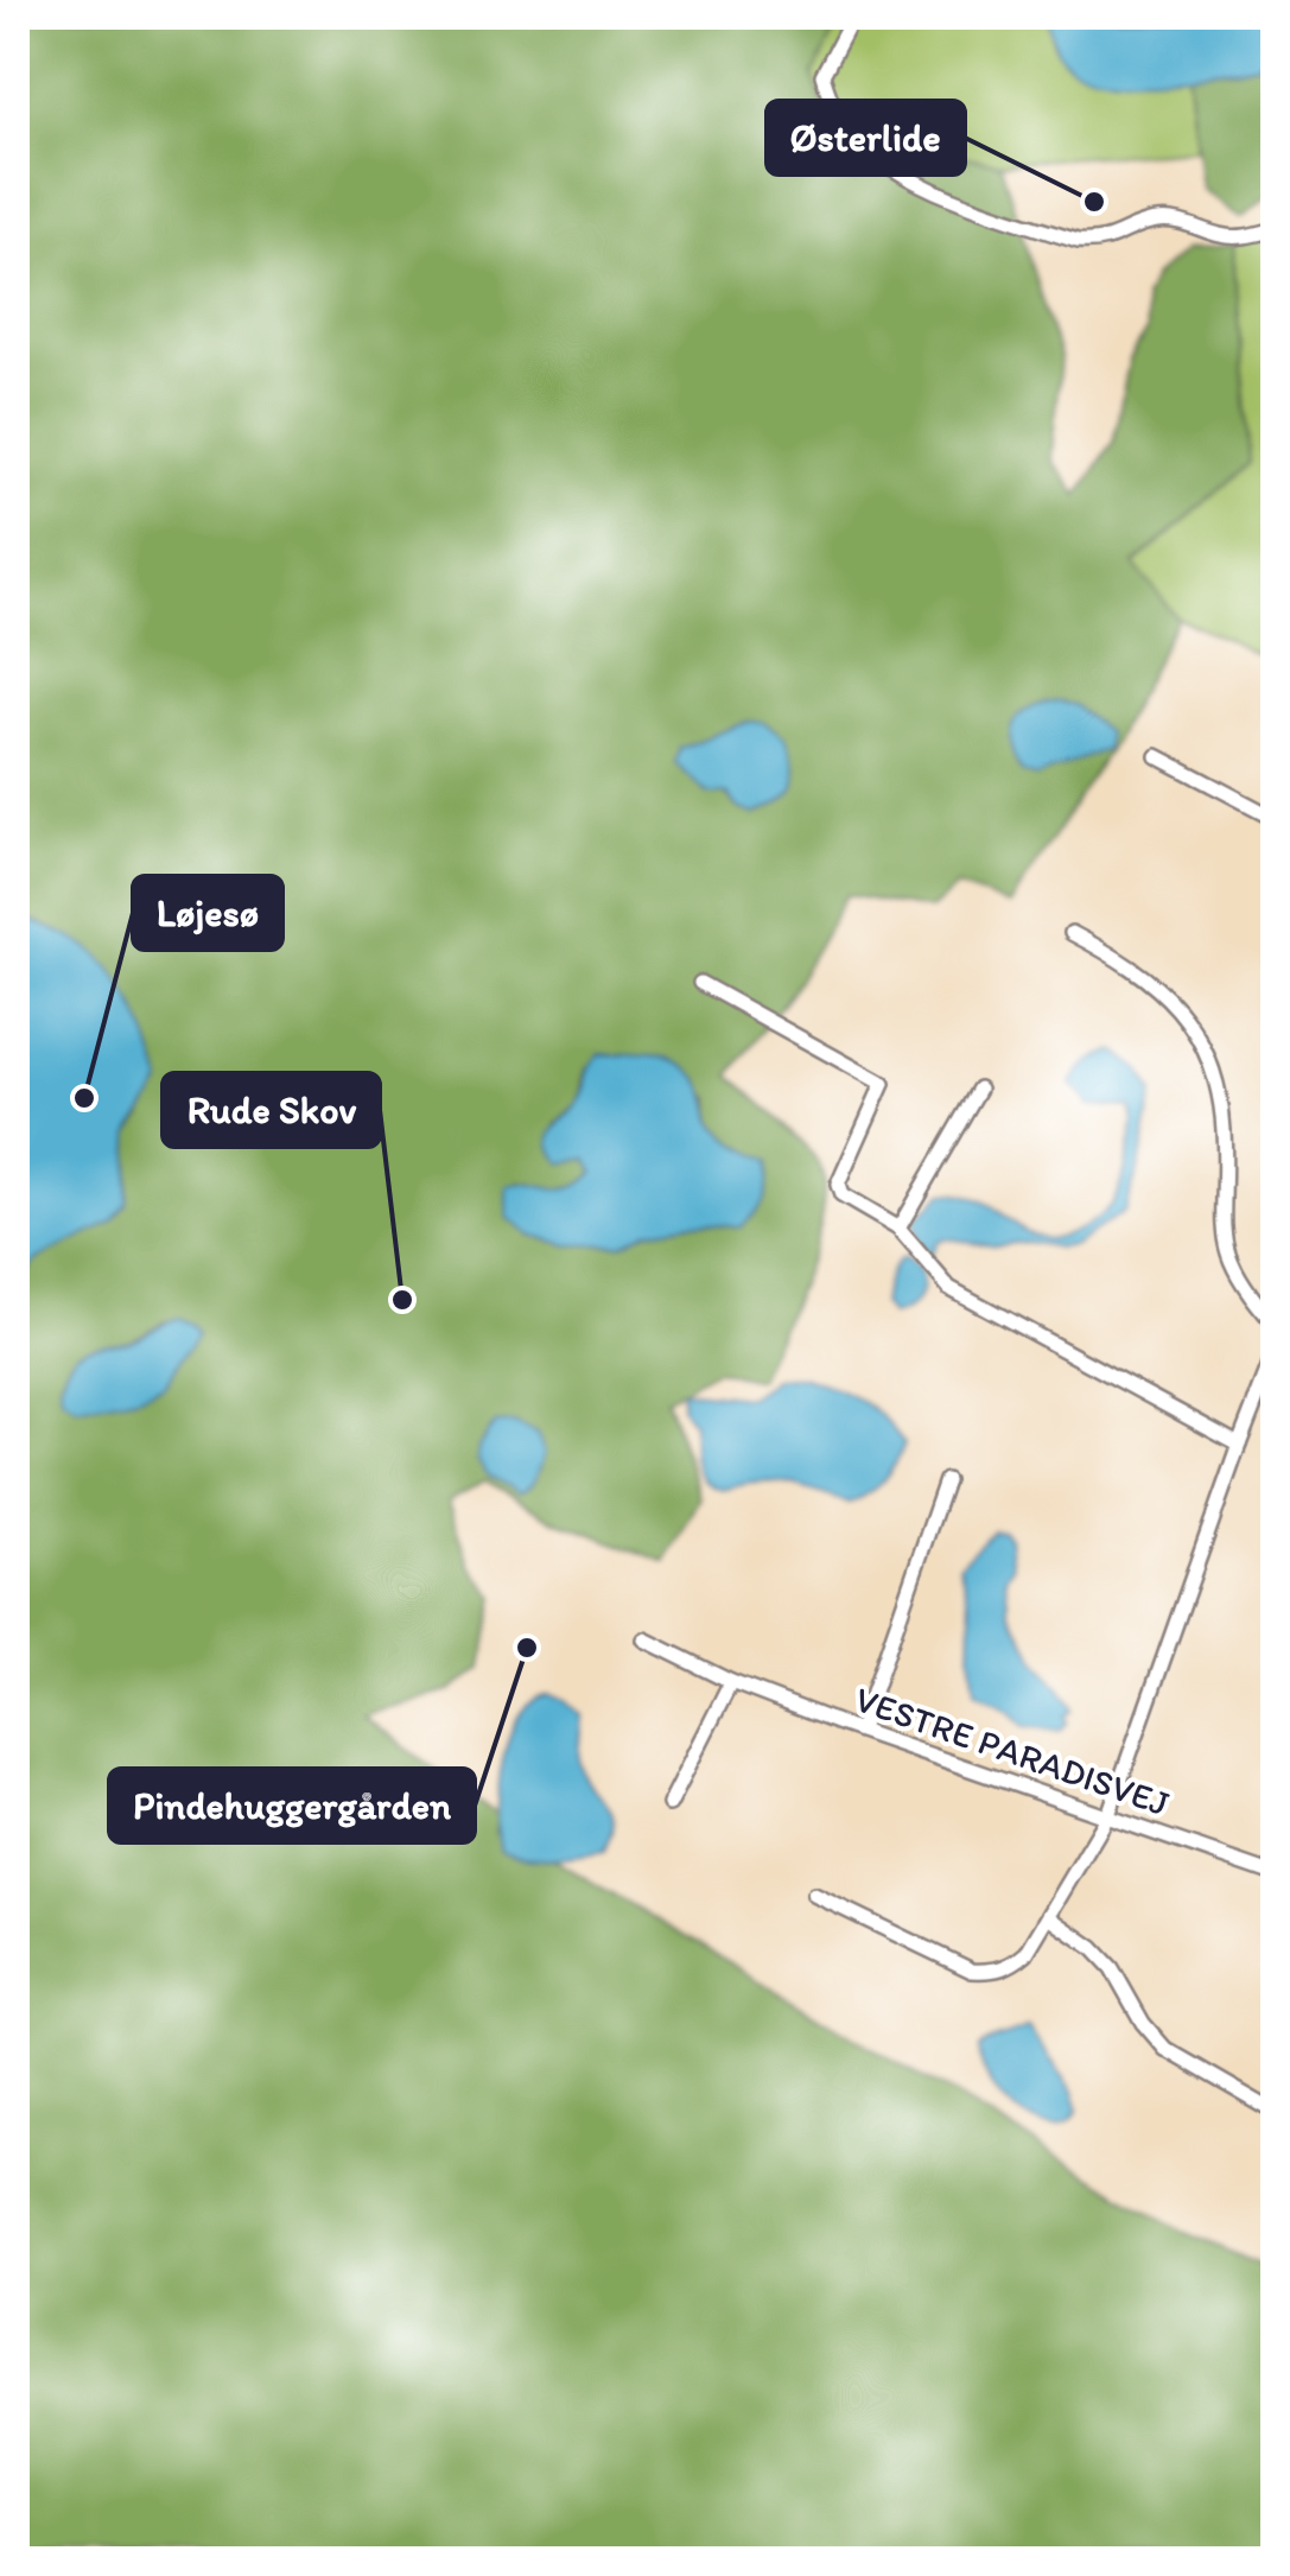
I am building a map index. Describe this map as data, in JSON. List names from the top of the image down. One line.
{"streets":{"street":["VESTRE PARADISVEJ"]},"places":["Østerlide","Løjesø","Rude Skov","Pindehuggergården"]}
